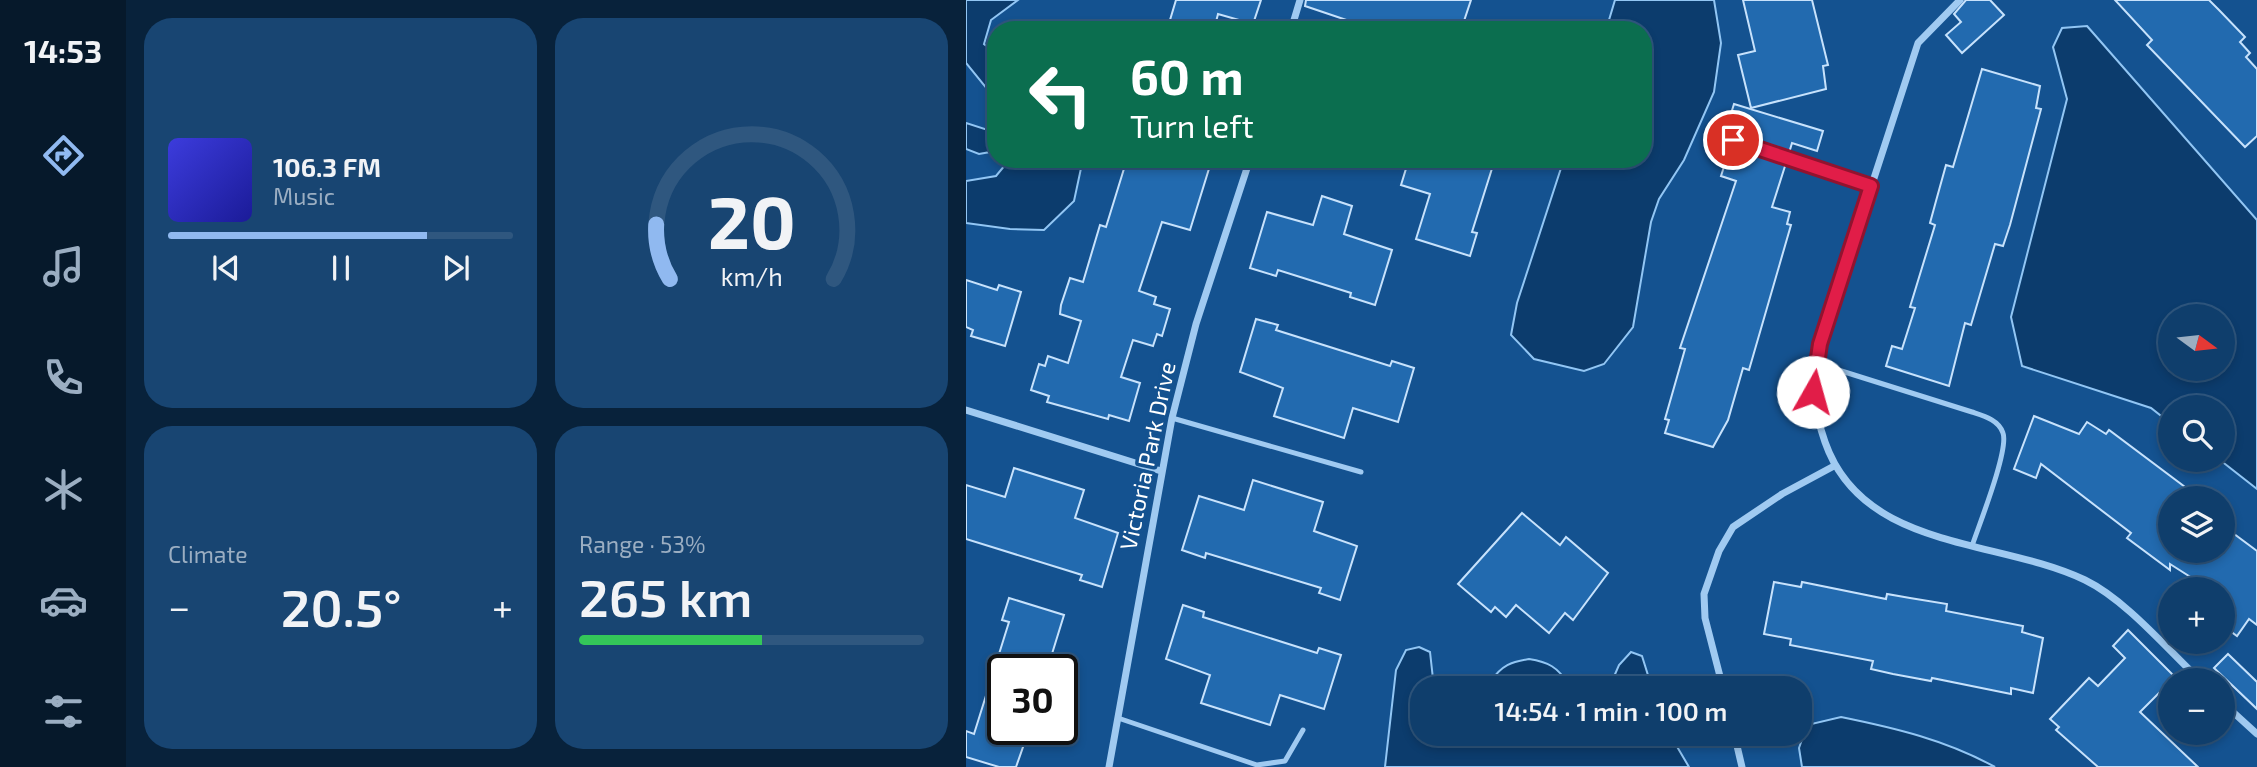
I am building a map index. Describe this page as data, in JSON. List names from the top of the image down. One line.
{"streets":{"street":["Victoria Park Drive"]},"north":"right","page":{"tabs":"14:53","turn":["60 m","Turn left"],"song":["106.3 FM","Music"],"map_buttons":["+","−"],"tile":["Climate",["Range · 53%","265 km"]],"heat":["−","20.5°","+"],"limit":"30","trip":"14:54 · 1 min · 100 m","gauge":["20","km/h"]}}
